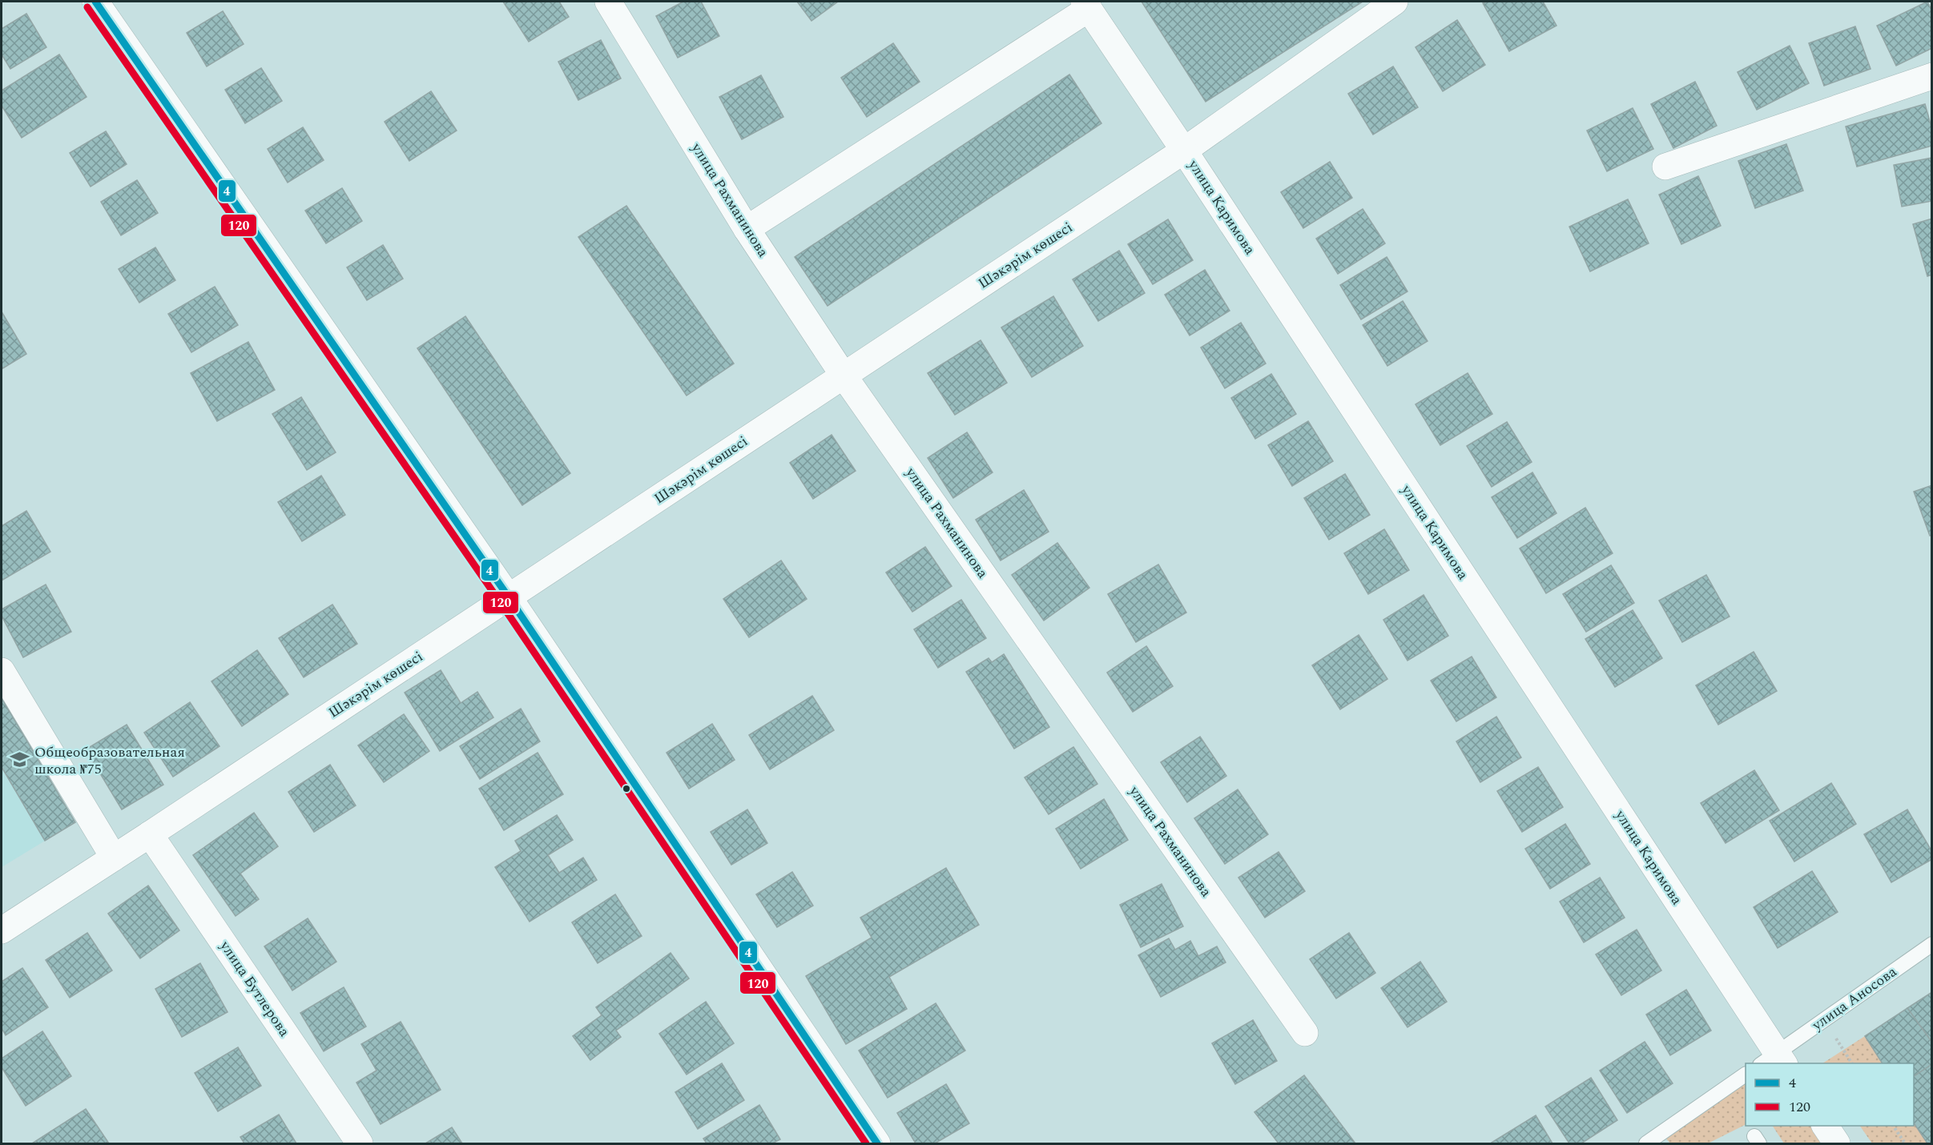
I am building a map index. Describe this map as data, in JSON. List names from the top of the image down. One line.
{"streets":{"street":["улица Рахманинова","улица Каримова","Шәкәрім көшесі","улица Бутлерова"],"lane":["улица Аносова"]},"crossings":[["улица Рахманинова","Шәкәрім көшесі"],["улица Каримова","Шәкәрім көшесі"],["улица Каримова","улица Аносова"],["Шәкәрім көшесі","улица Бутлерова"]],"places":{"school or university":["Общеобразовательная школа №75"]},"lines":["transit line 4","transit line 120"],"legend":["4","120"]}
